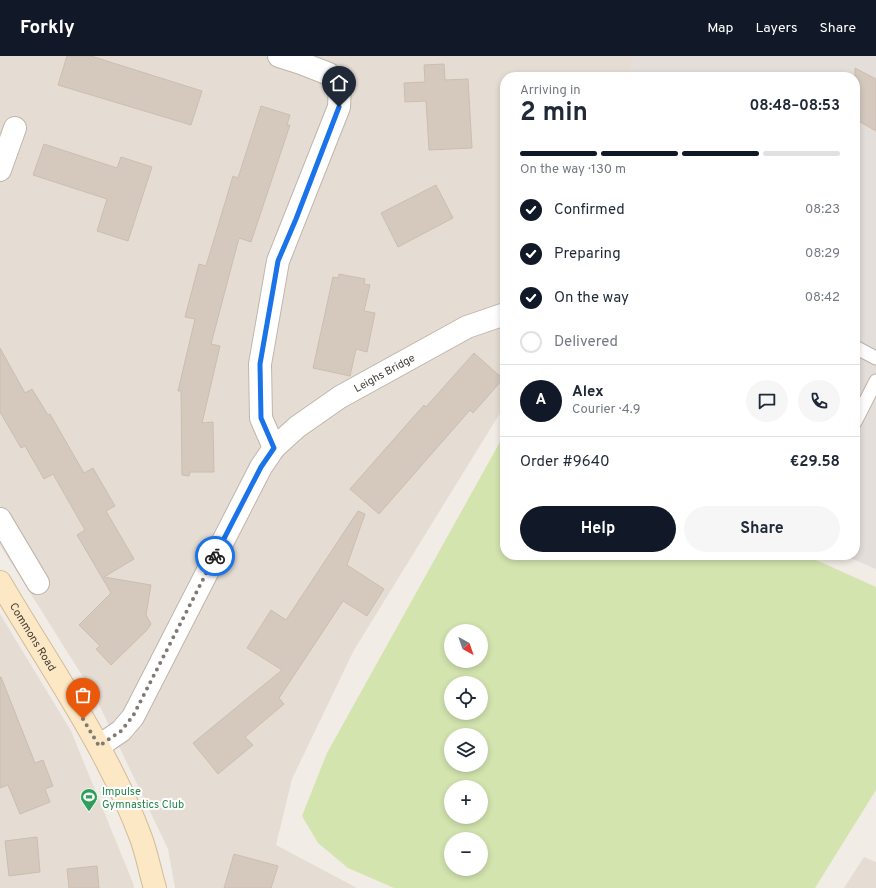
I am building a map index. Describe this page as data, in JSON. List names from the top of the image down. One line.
{"streets":{"street":["Leighs Bridge","Commons Road"]},"crossings":[["Leighs Bridge","Commons Road"]],"places":{"sports":["Impulse Gymnastics Club"]},"north":"bottom right","page":{"header":"Forkly","nav":["Map","Layers","Share"],"heading":["2 min","Arriving in","08:48–08:53"],"panel":["Alex","Courier · 4.9","Order #9640","€29.58"],"bar":"On the way · 130 m","list":[["Confirmed","08:23"],["Preparing","08:29"],["On the way","08:42"],"Delivered"],"round":"A","buttons":["Help","Share"],"map_buttons":["+","−"]}}
